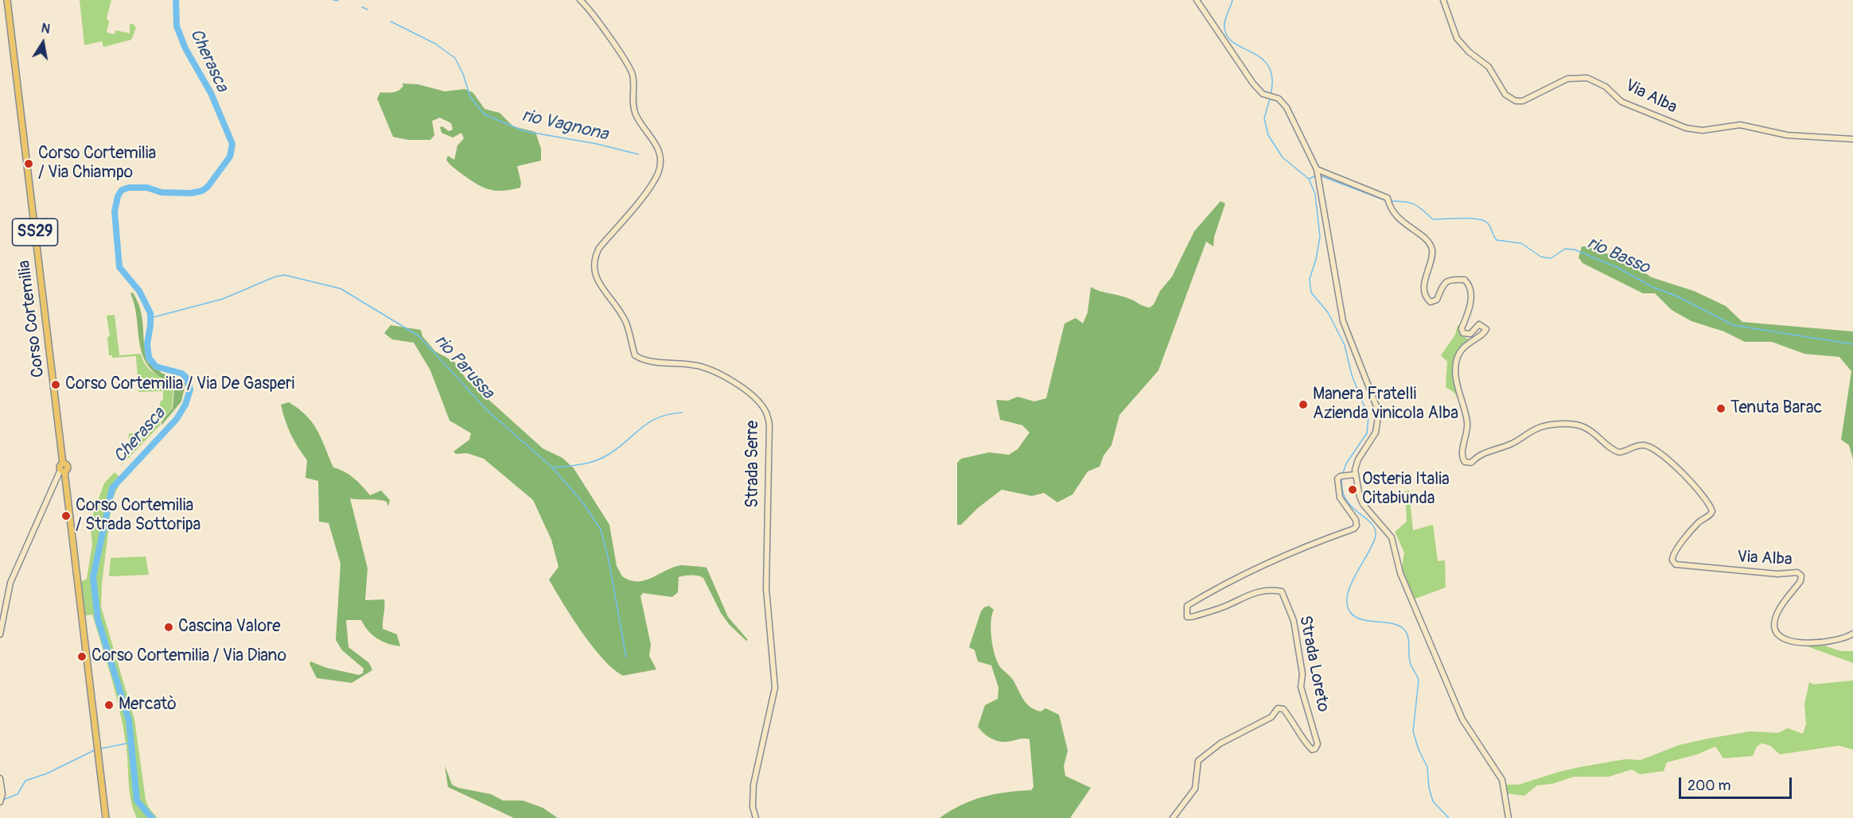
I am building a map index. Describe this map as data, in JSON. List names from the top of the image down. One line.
{"streets":{"main road":["SS29","Corso Cortemilia"],"street":["Via Alba","Strada Serre","Strada Loreto"]},"water":["Cherasca","rio Vagnona","rio Basso","rio Parussa"],"places":["Corso Cortemilia / Via Chiampo","Corso Cortemilia / Via De Gasperi","Manera Fratelli Azienda vinicola Alba","Tenuta Barac","Osteria Italia Citabiunda","Corso Cortemilia / Strada Sottoripa","Cascina Valore","Corso Cortemilia / Via Diano","Mercatò"],"scale_bar":"200 m","north":"top"}
